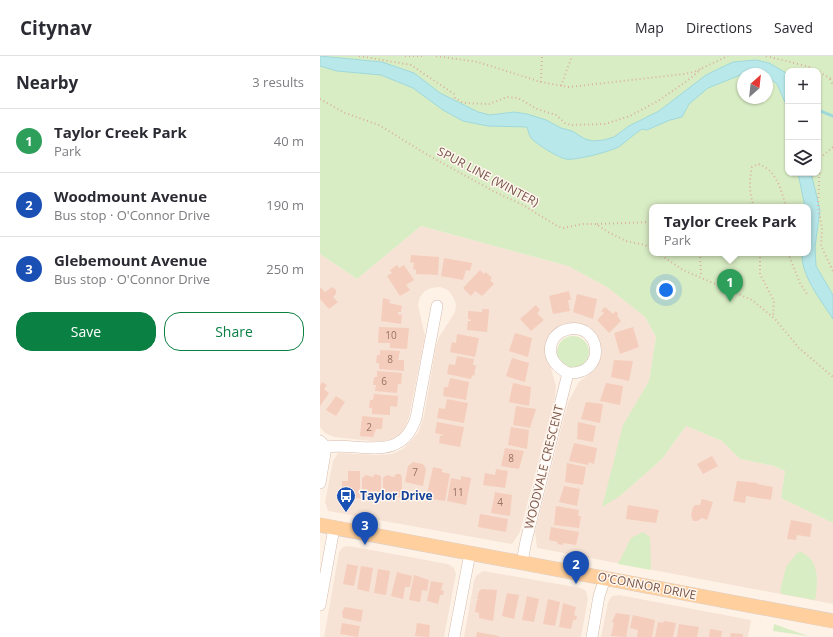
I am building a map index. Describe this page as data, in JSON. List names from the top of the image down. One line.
{"streets":{"main road":["O'CONNOR DRIVE"],"street":["WOODVALE CRESCENT"],"path":["SPUR LINE (WINTER)"]},"crossings":[["WOODVALE CRESCENT","O'CONNOR DRIVE"]],"places":{"bus stop":["Taylor Drive"]},"house_numbers":["10","8","6","2","8","7","11","4"],"north":"top right","page":{"header":"Citynav","nav":["Map","Directions","Saved"],"heading":["Nearby","3 results"],"map_buttons":["+","−"],"list":[{"mark":"1","name":"Taylor Creek Park","note":"Park","value":"40 m"},{"mark":"2","name":"Woodmount Avenue","note":"Bus stop · O'Connor Drive","value":"190 m"},{"mark":"3","name":"Glebemount Avenue","note":"Bus stop · O'Connor Drive","value":"250 m"}],"popup":["Taylor Creek Park","Park"],"pins":["1","3","2"],"buttons":["Save","Share"]}}
